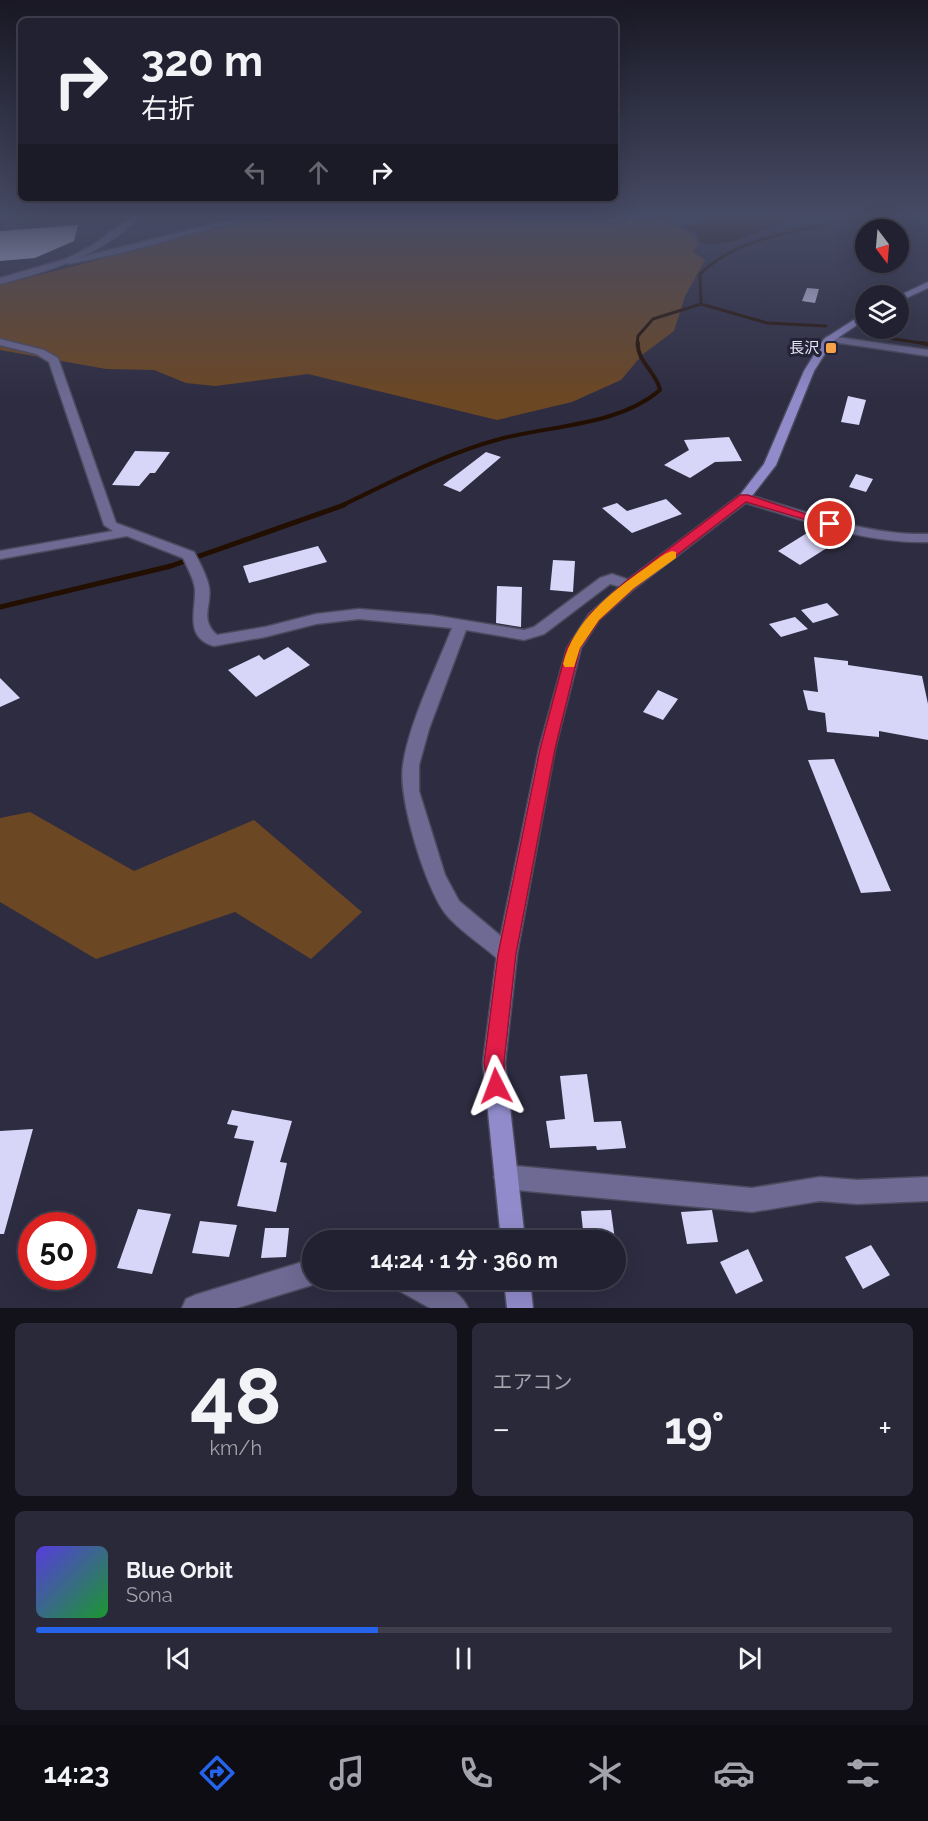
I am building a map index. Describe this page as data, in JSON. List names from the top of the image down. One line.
{"places":{"transit":["長沢"]},"north":"bottom","page":{"turn":["320 m","右折"],"limit":"50","trip":"14:24 · 1 分 · 360 m","tile":[["48","km/h"],"エアコン"],"heat":["−","19°","+"],"song":["Blue Orbit","Sona"],"tabs":"14:23"}}
